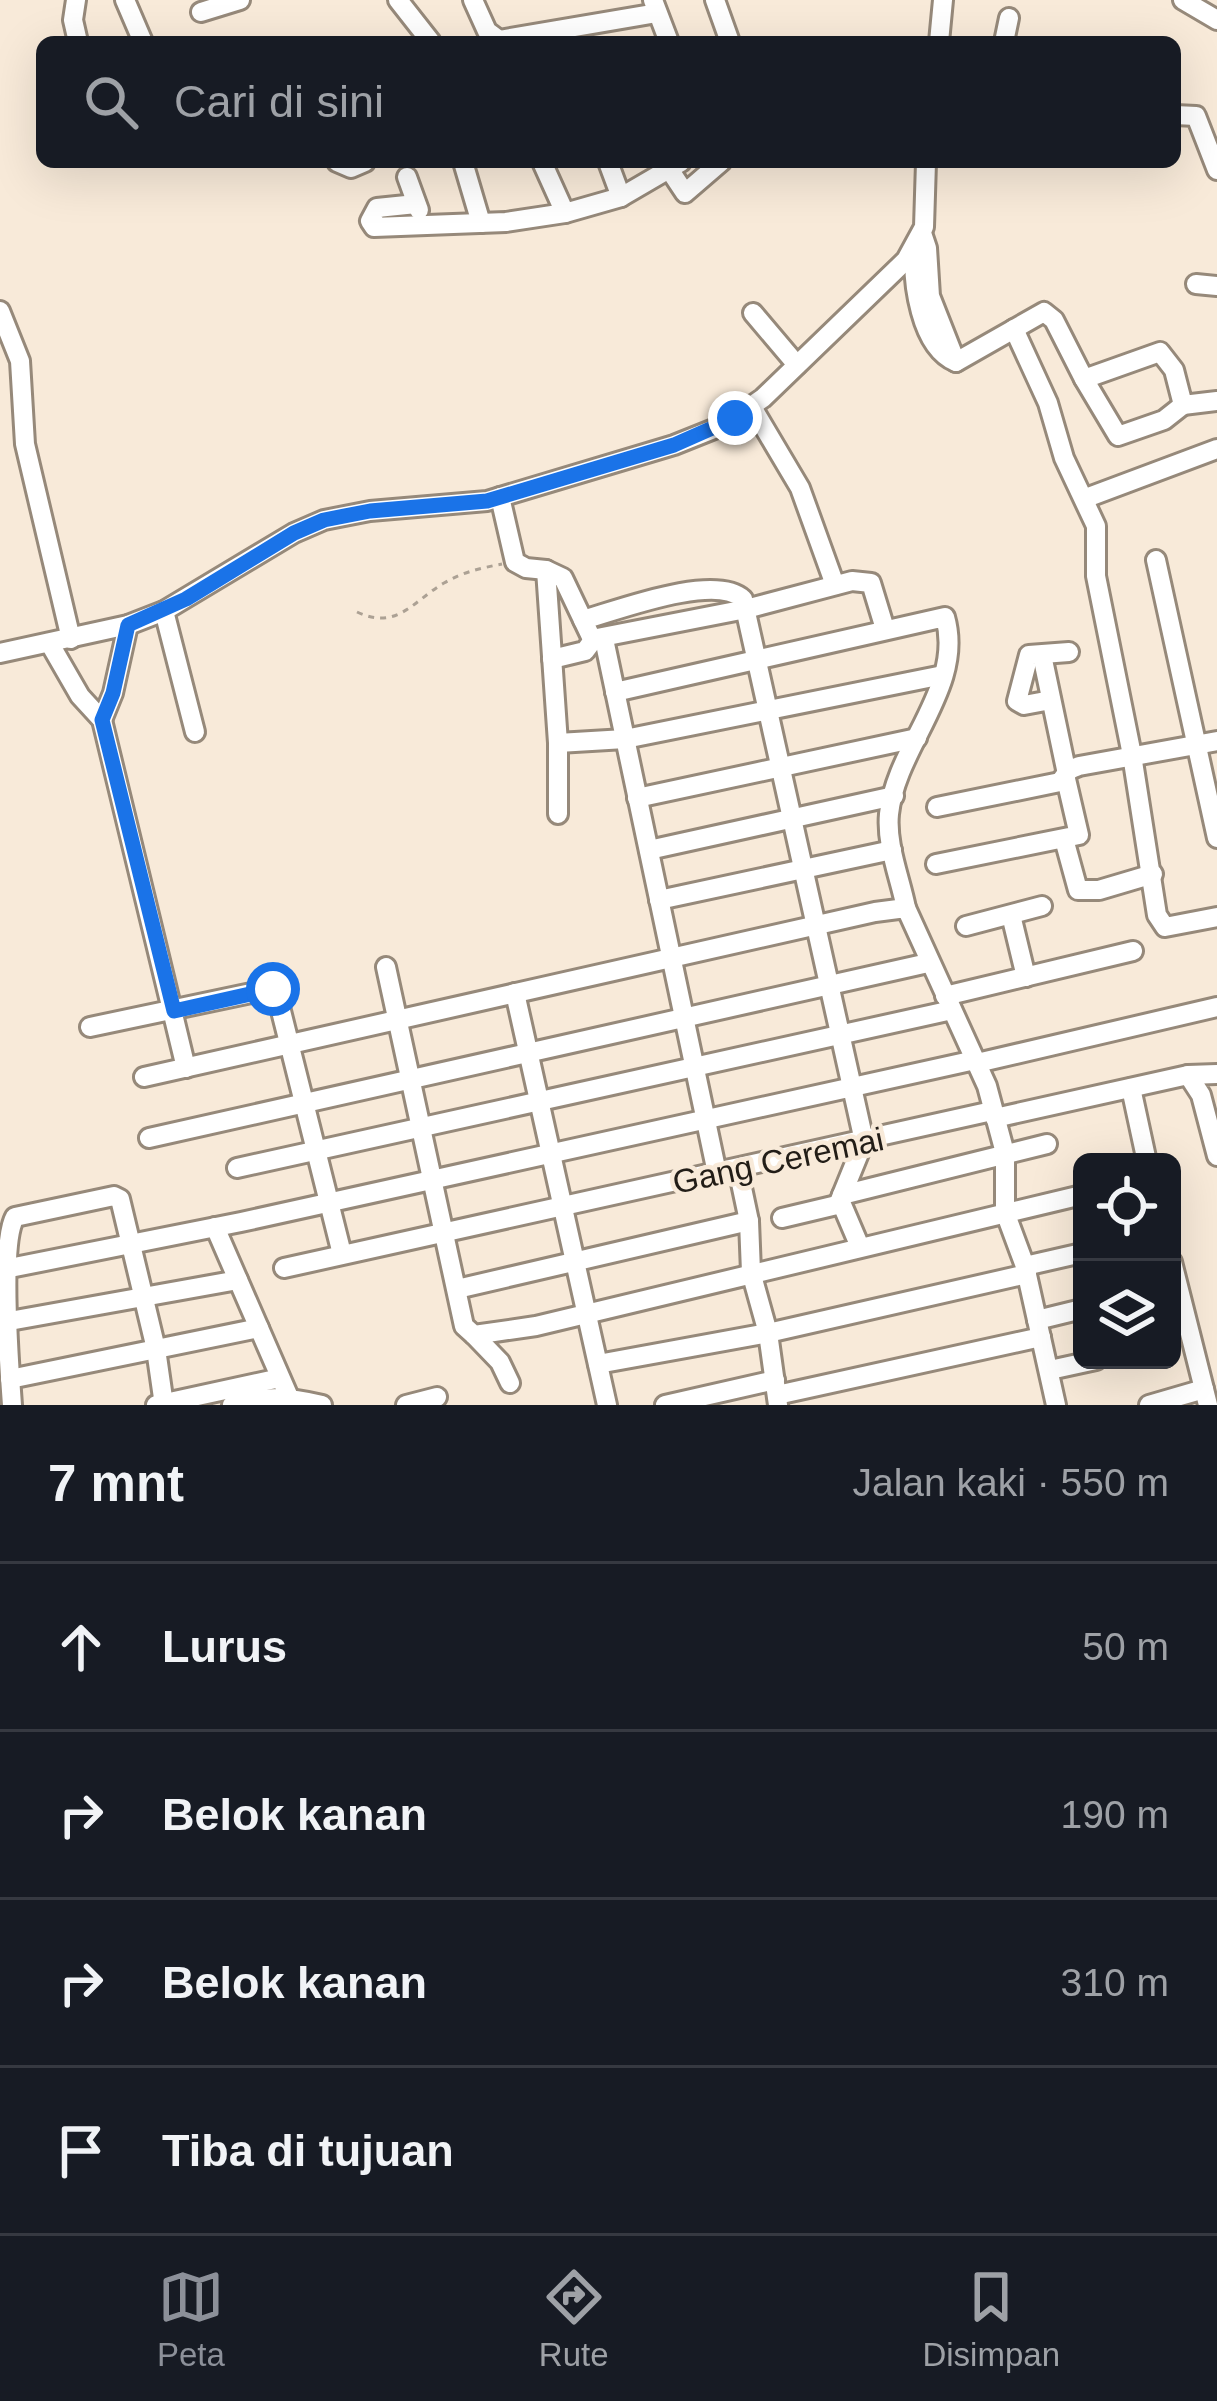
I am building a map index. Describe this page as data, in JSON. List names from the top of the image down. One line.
{"streets":{"street":["Gang Ceremai"]},"page":{"search":"Cari di sini","heading":["7 mnt","Jalan kaki · 550 m"],"list":[["Lurus","50 m"],["Belok kanan","190 m"],["Belok kanan","310 m"],"Tiba di tujuan"],"nav":["Peta","Rute","Disimpan"]}}
